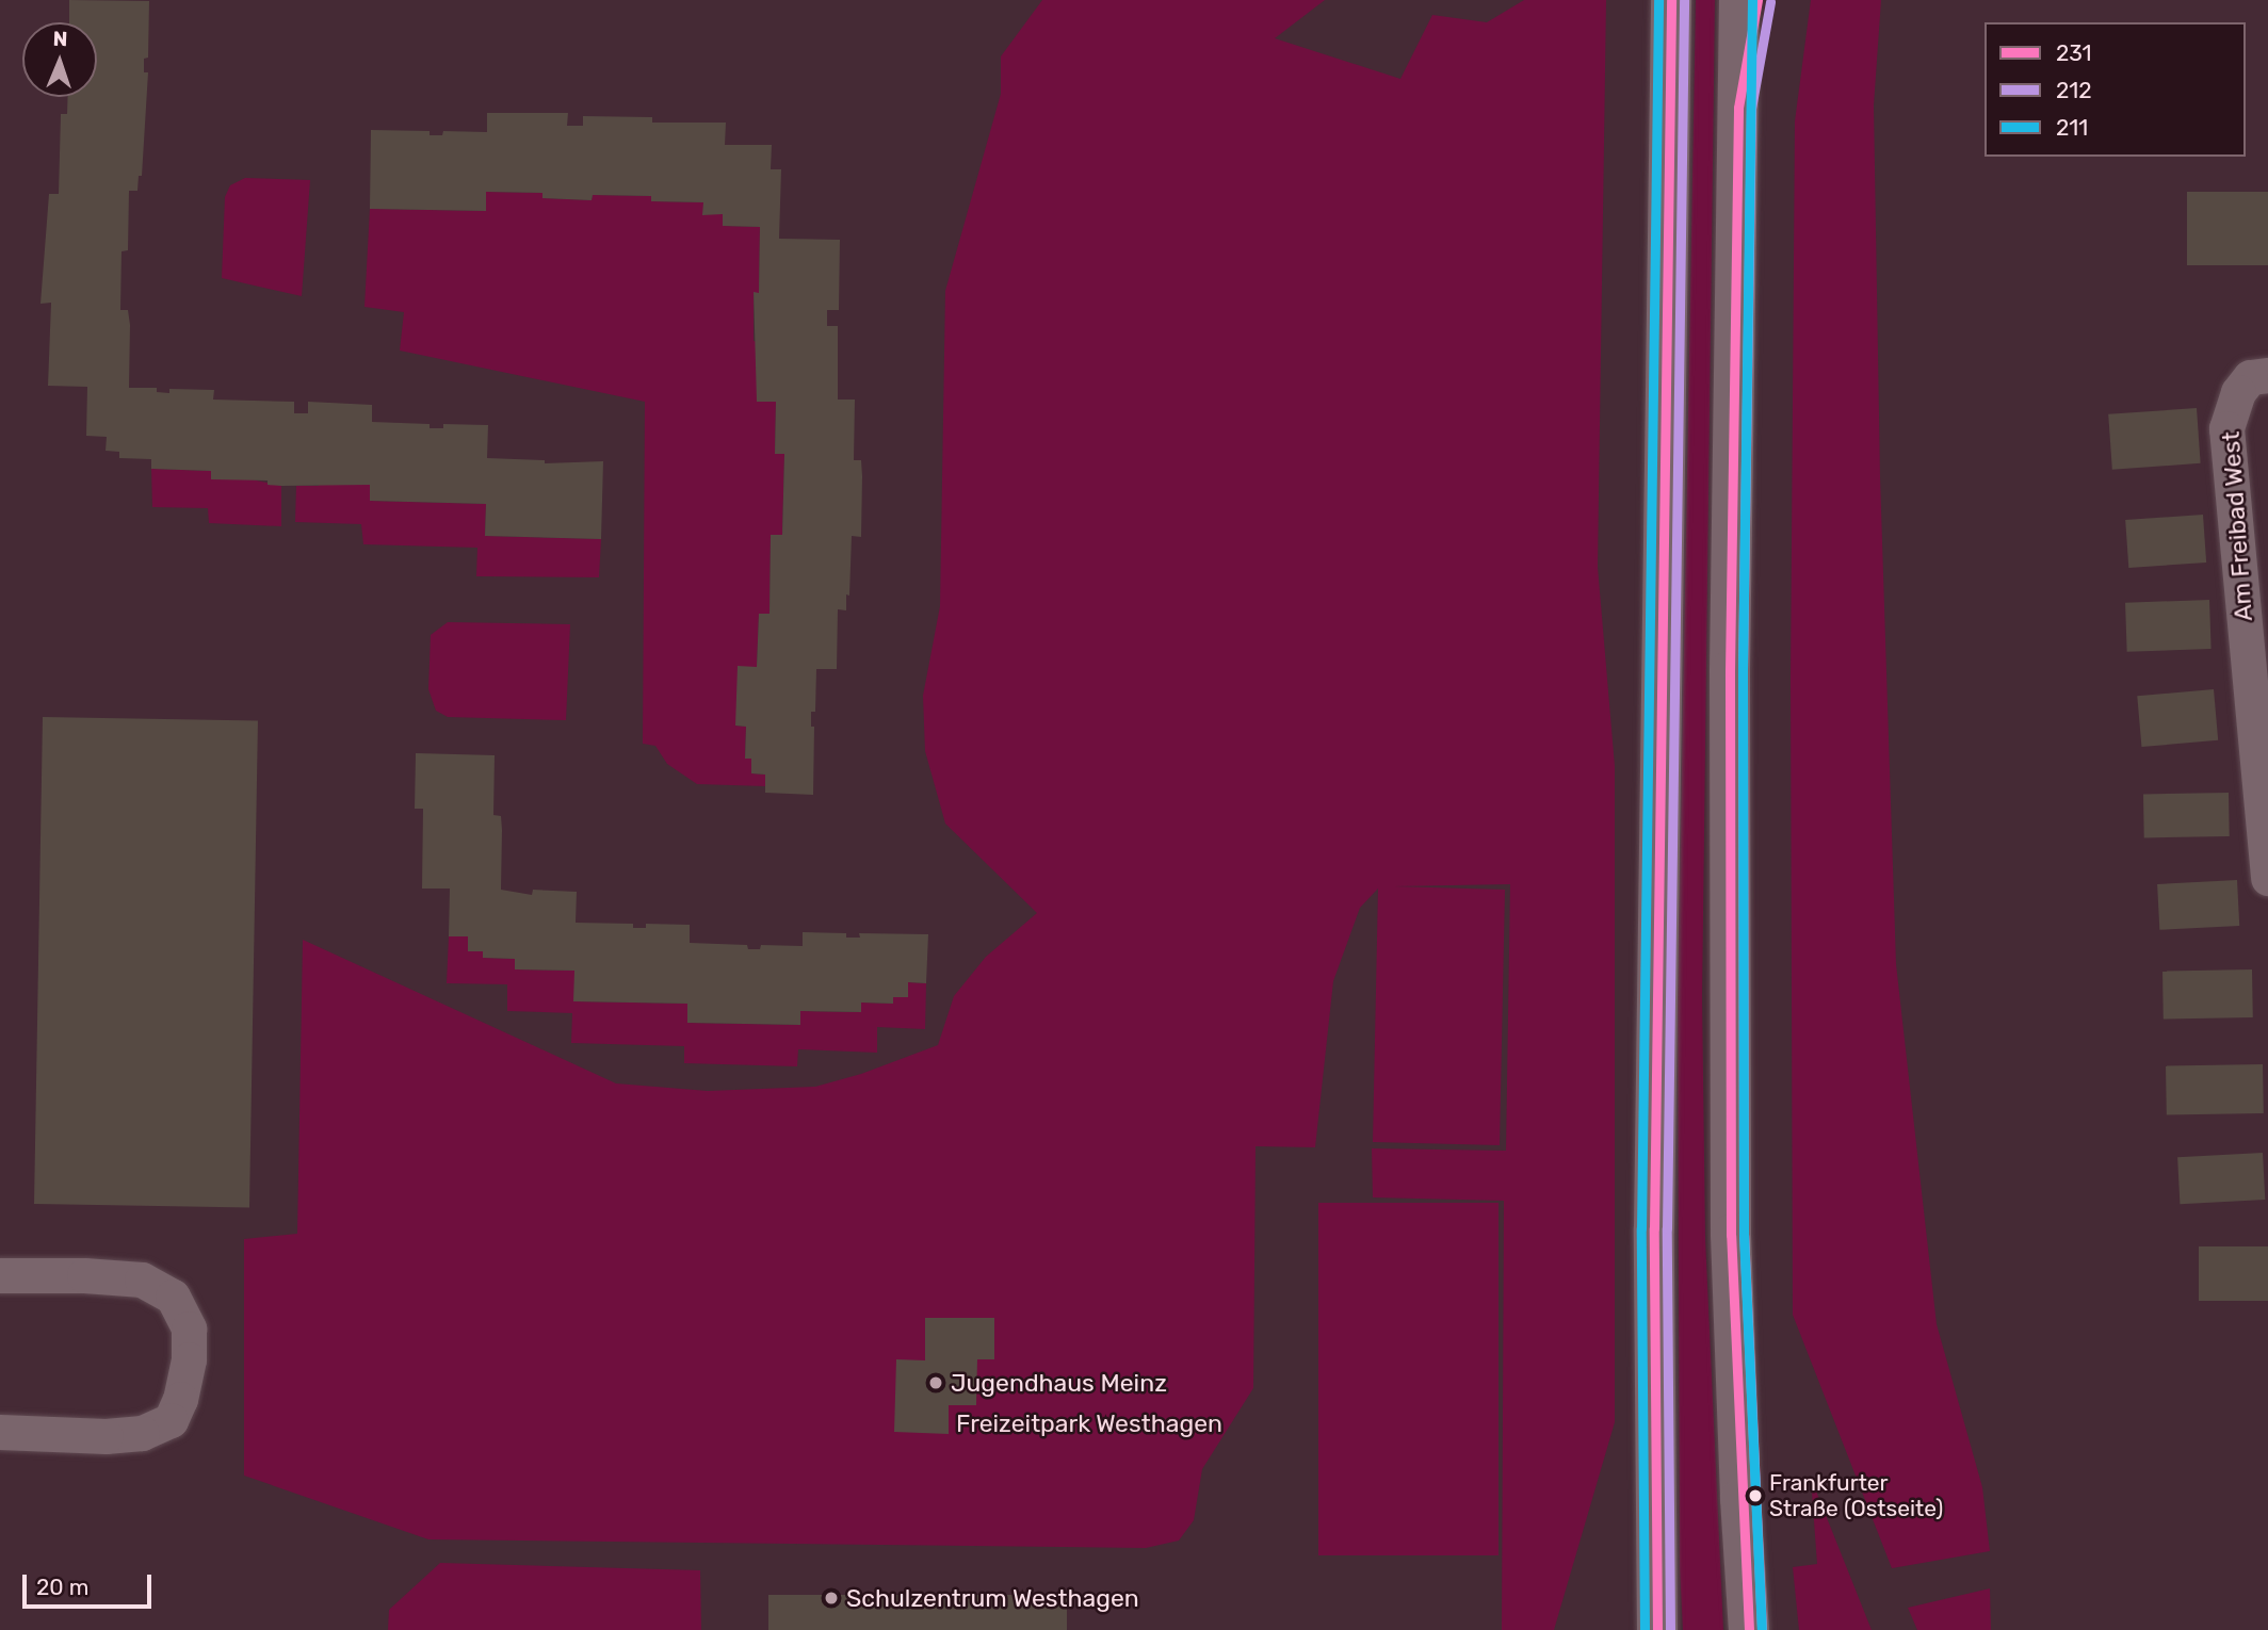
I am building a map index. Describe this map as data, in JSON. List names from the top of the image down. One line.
{"streets":{"street":["Am Freibad West"]},"parks":["Freizeitpark Westhagen"],"places":["Jugendhaus Meinz","Frankfurter Straße (Ostseite)","Schulzentrum Westhagen"],"lines":["transit line 231","transit line 212","transit line 211"],"legend":["231","212","211"],"scale_bar":"20 m","north":"top"}
